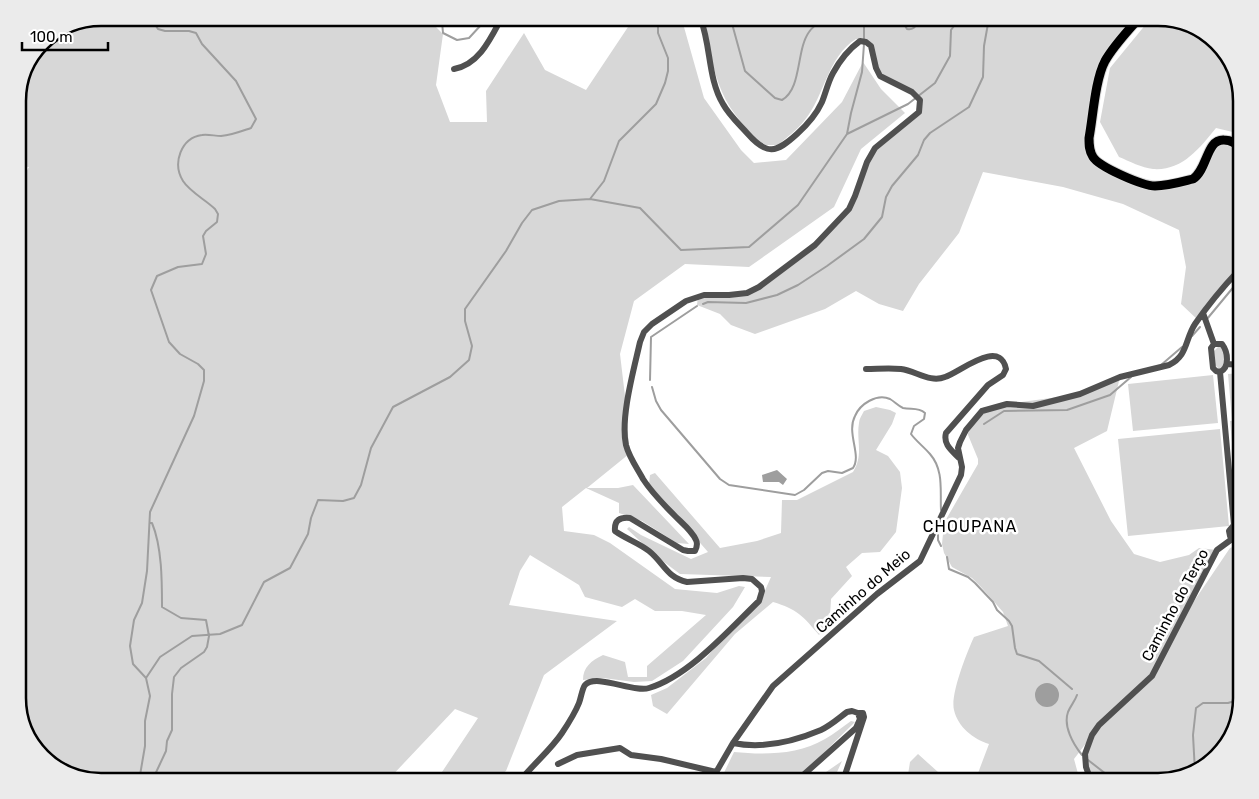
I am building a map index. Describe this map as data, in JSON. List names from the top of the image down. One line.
{"streets":{"street":["Caminho do Meio","Caminho do Terço"]},"districts":["CHOUPANA"],"scale_bar":"100 m"}
